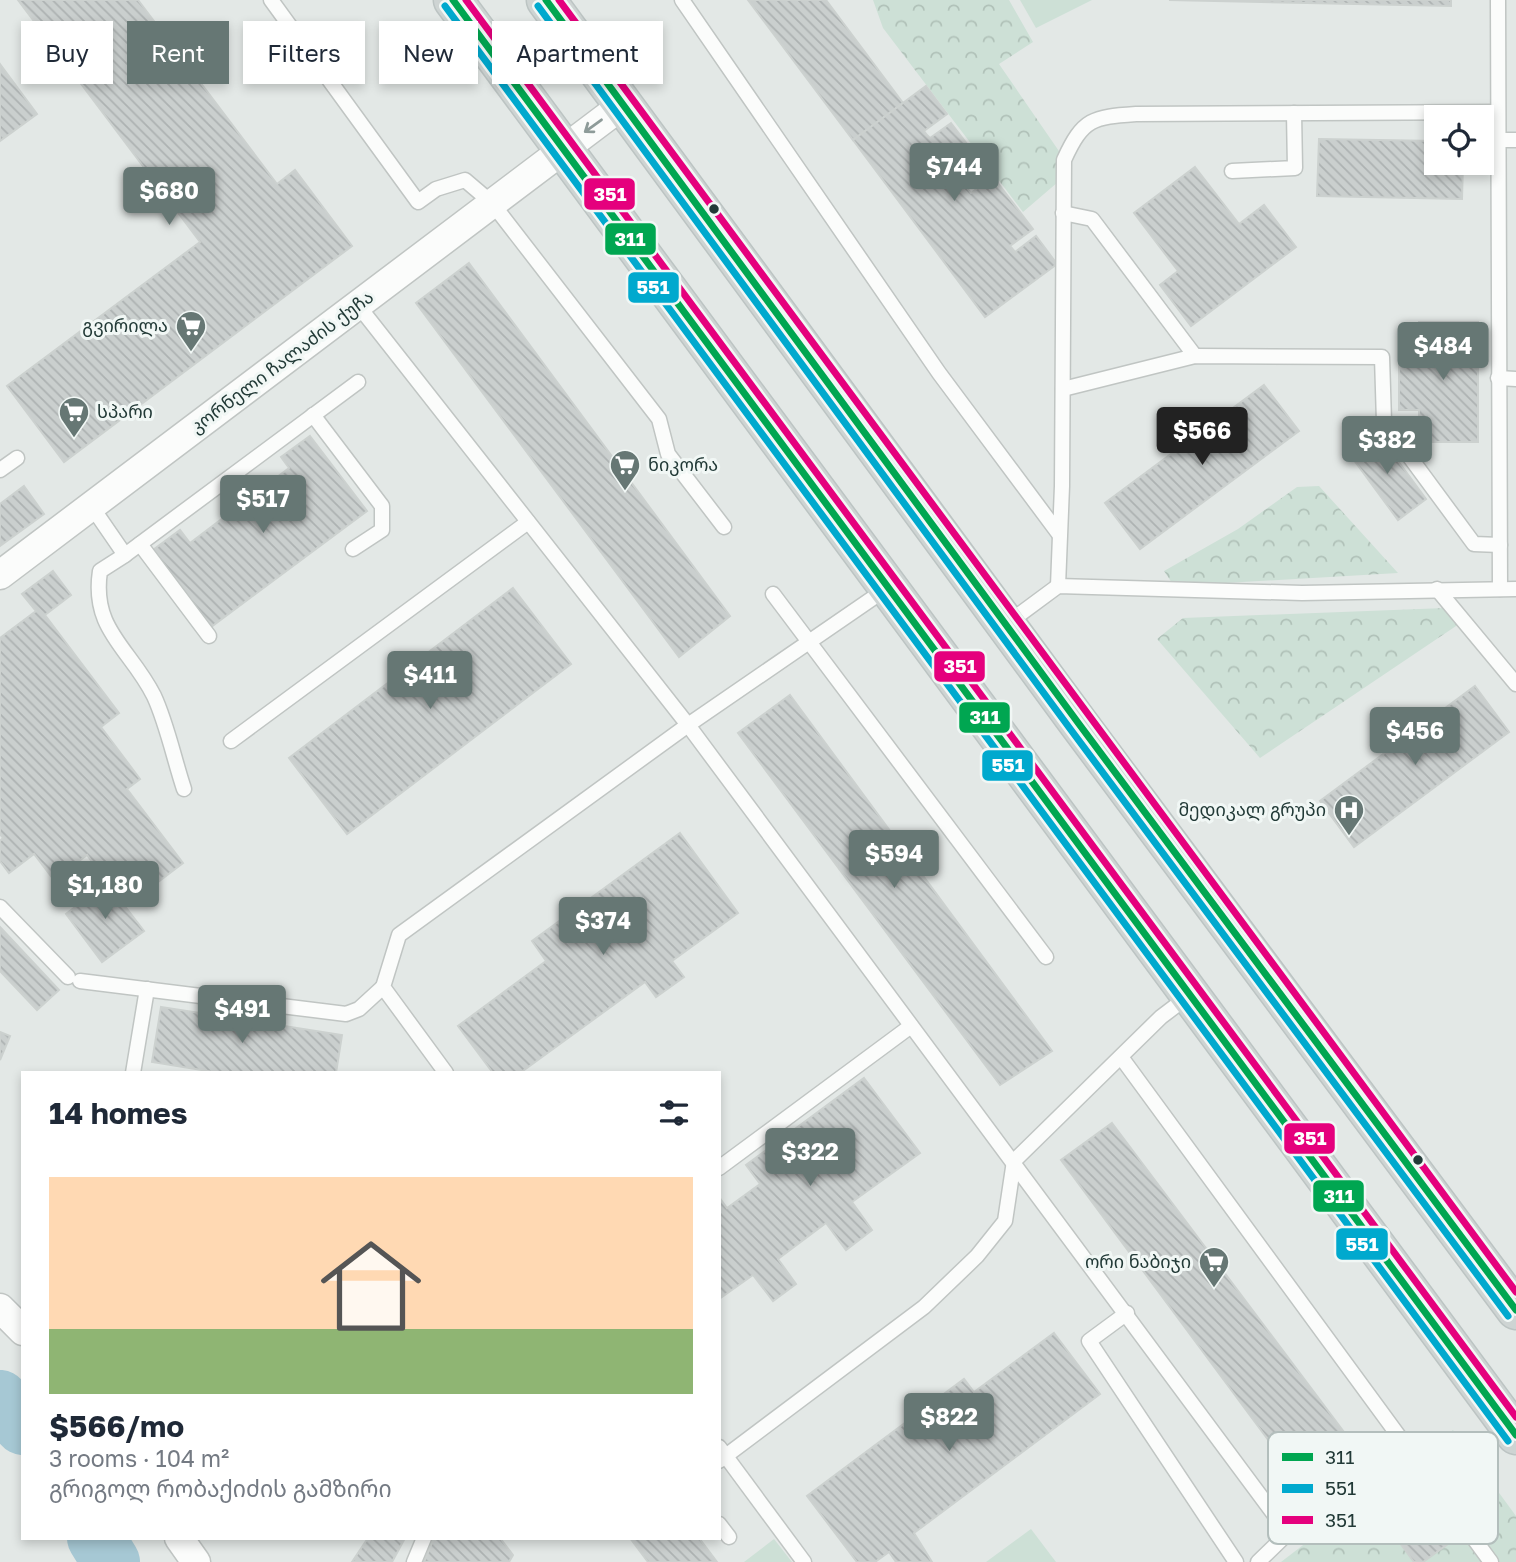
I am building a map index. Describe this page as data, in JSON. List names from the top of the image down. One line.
{"streets":{"street":["კორნელი ჩალაძის ქუჩა"]},"places":{"supermarket":["გვირილა","სპარი","ნიკორა","ორი ნაბიჯი"],"hospital":["მედიკალ გრუპი"]},"lines":["transit line 311","transit line 351","transit line 551"],"legend":["311","551","351"],"page":{"chip":["Buy","Rent","Filters","New","Apartment"],"price":["$744","$680","$484","$566","$382","$517","$411","$456","$594","$1,180","$374","$491","$322","$822"],"heading":"14 homes","list":[{"name":"$566/mo","note":"3 rooms · 104 m² · გრიგოლ რობაქიძის გამზირი"}]}}
